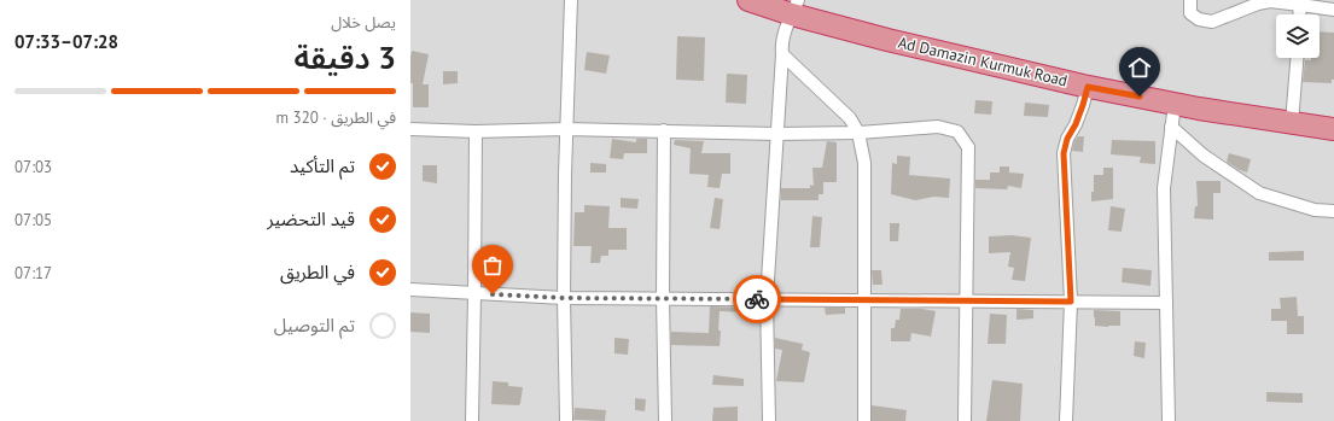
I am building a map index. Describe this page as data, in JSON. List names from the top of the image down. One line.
{"streets":{"highway":["Ad Damazin Kurmuk Road"]},"page":{"heading":["3 دقيقة","يصل خلال","07:28–07:33"],"bar":"في الطريق · 320 m","list":[["تم التأكيد","07:03"],["قيد التحضير","07:05"],["في الطريق","07:17"],"تم التوصيل"]}}
